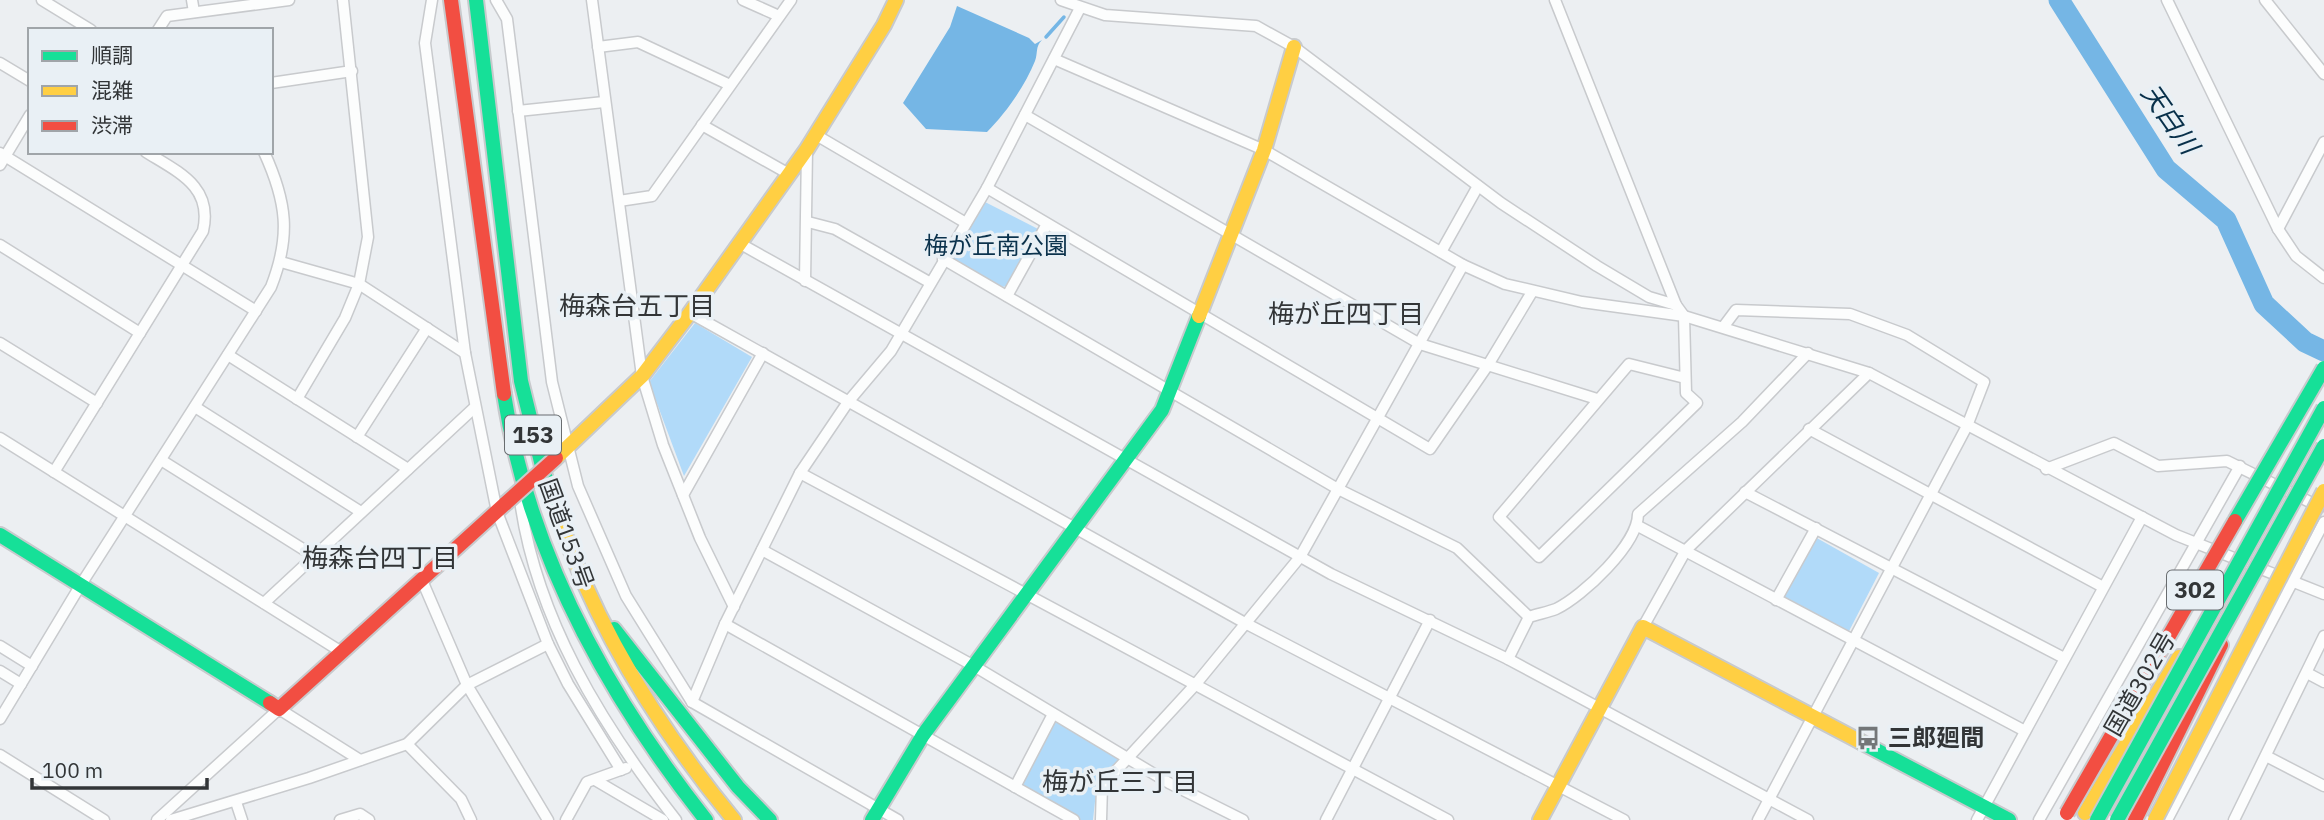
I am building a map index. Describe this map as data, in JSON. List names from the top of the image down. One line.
{"streets":{"main road":["153","国道153号","302","国道302号"]},"districts":["梅森台五丁目","梅が丘四丁目","梅森台四丁目","梅が丘三丁目"],"water":["天白川"],"parks":["梅が丘南公園"],"places":{"bus stop":["三郎廻間"]},"legend":["順調","混雑","渋滞"],"scale_bar":"100 m"}
